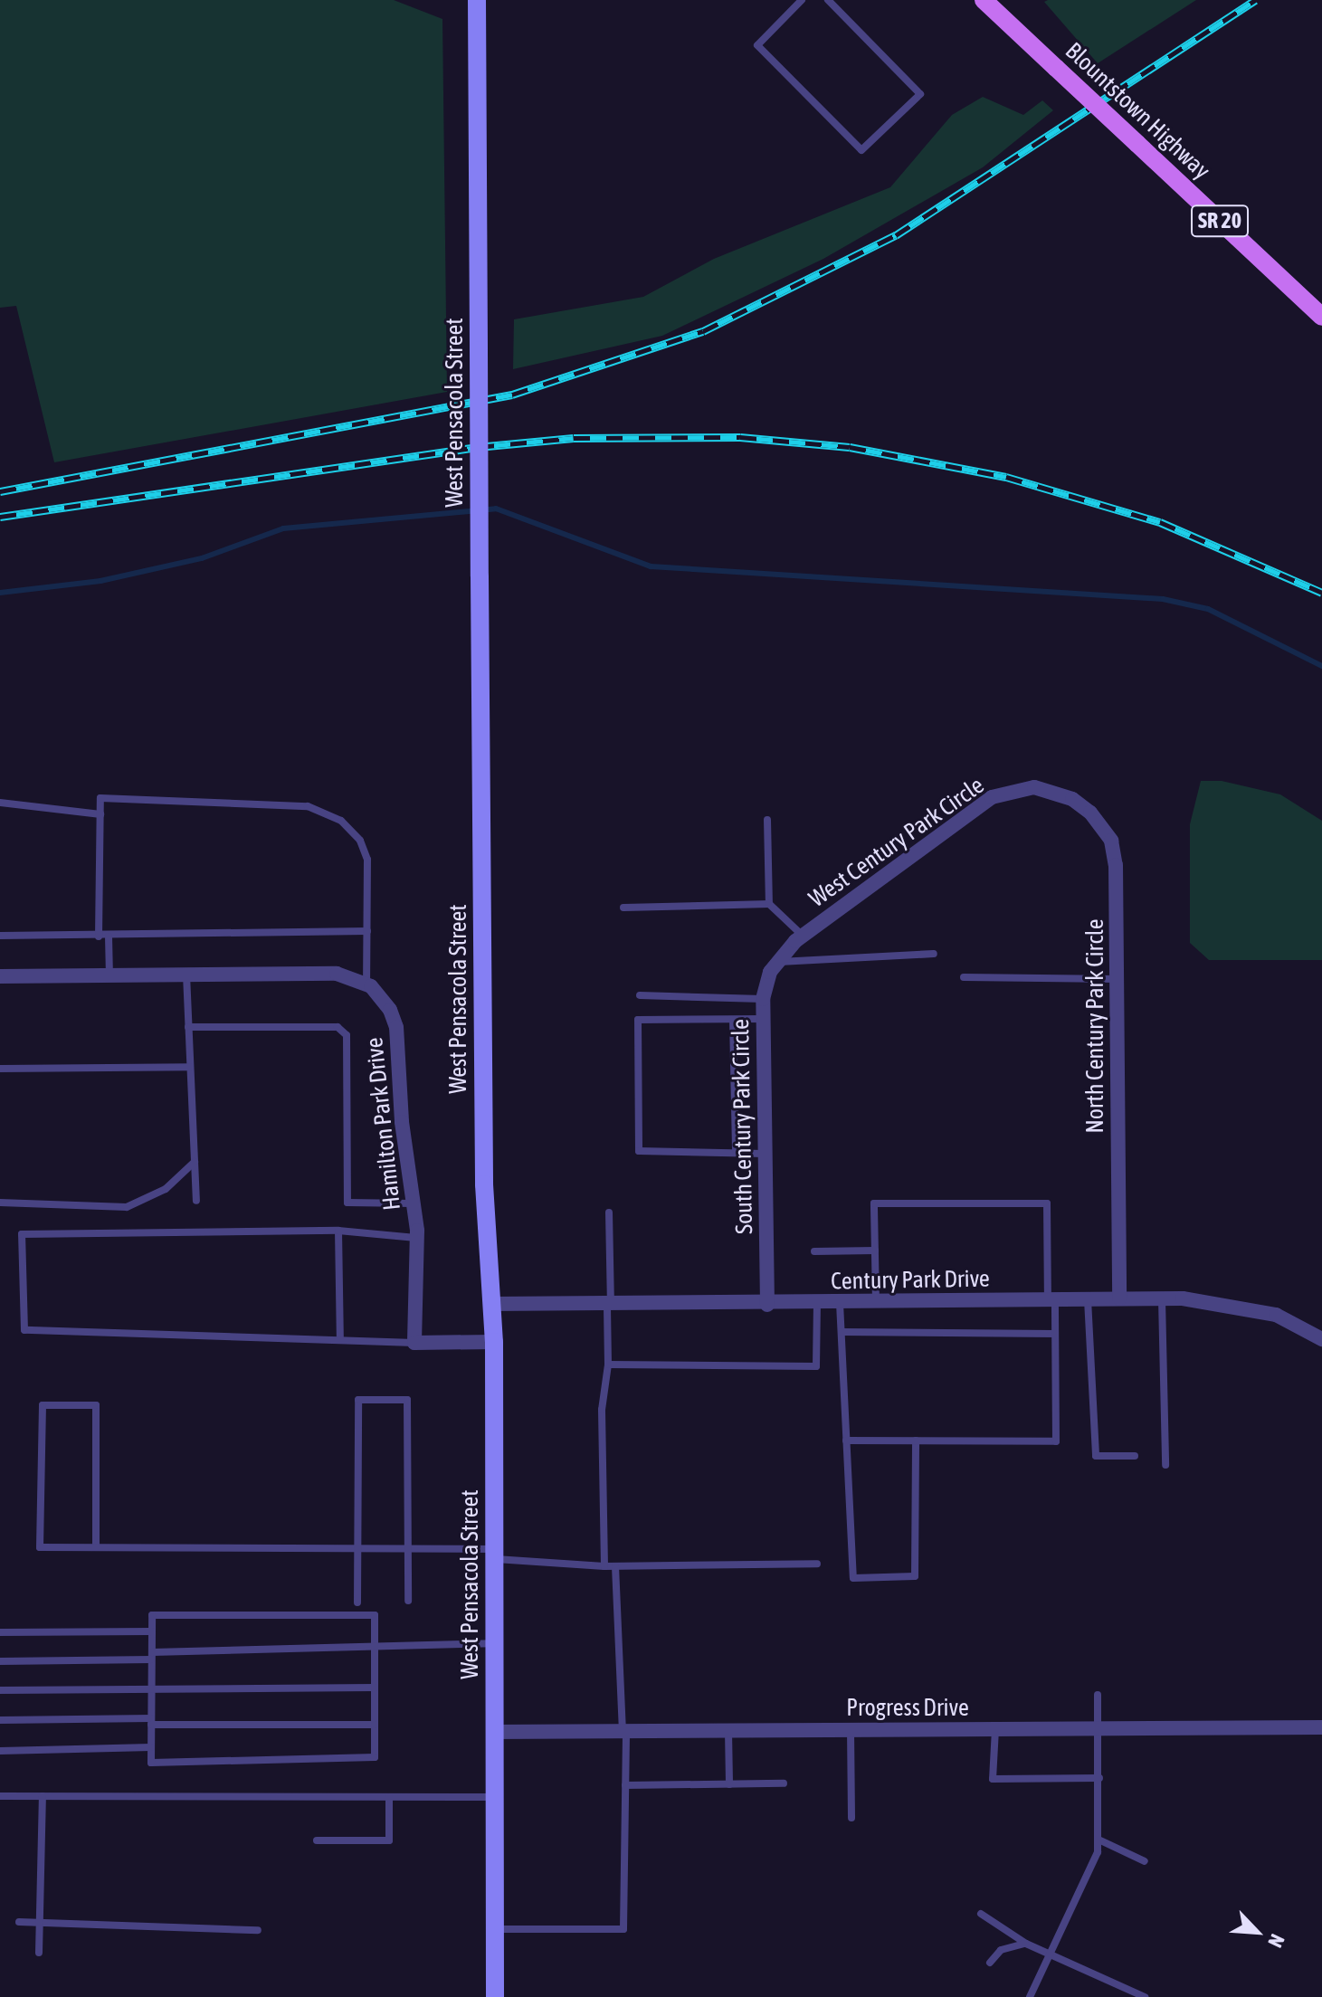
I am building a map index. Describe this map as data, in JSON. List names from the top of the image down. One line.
{"streets":{"main road":["Blountstown Highway","SR 20","West Pensacola Street"],"street":["West Century Park Circle","North Century Park Circle","Hamilton Park Drive","South Century Park Circle","Century Park Drive","Progress Drive"]},"crossings":[["West Pensacola Street","Century Park Drive"],["West Pensacola Street","Progress Drive"],["West Century Park Circle","North Century Park Circle"],["West Century Park Circle","South Century Park Circle"],["North Century Park Circle","Century Park Drive"],["South Century Park Circle","Century Park Drive"]],"north":"bottom right"}
